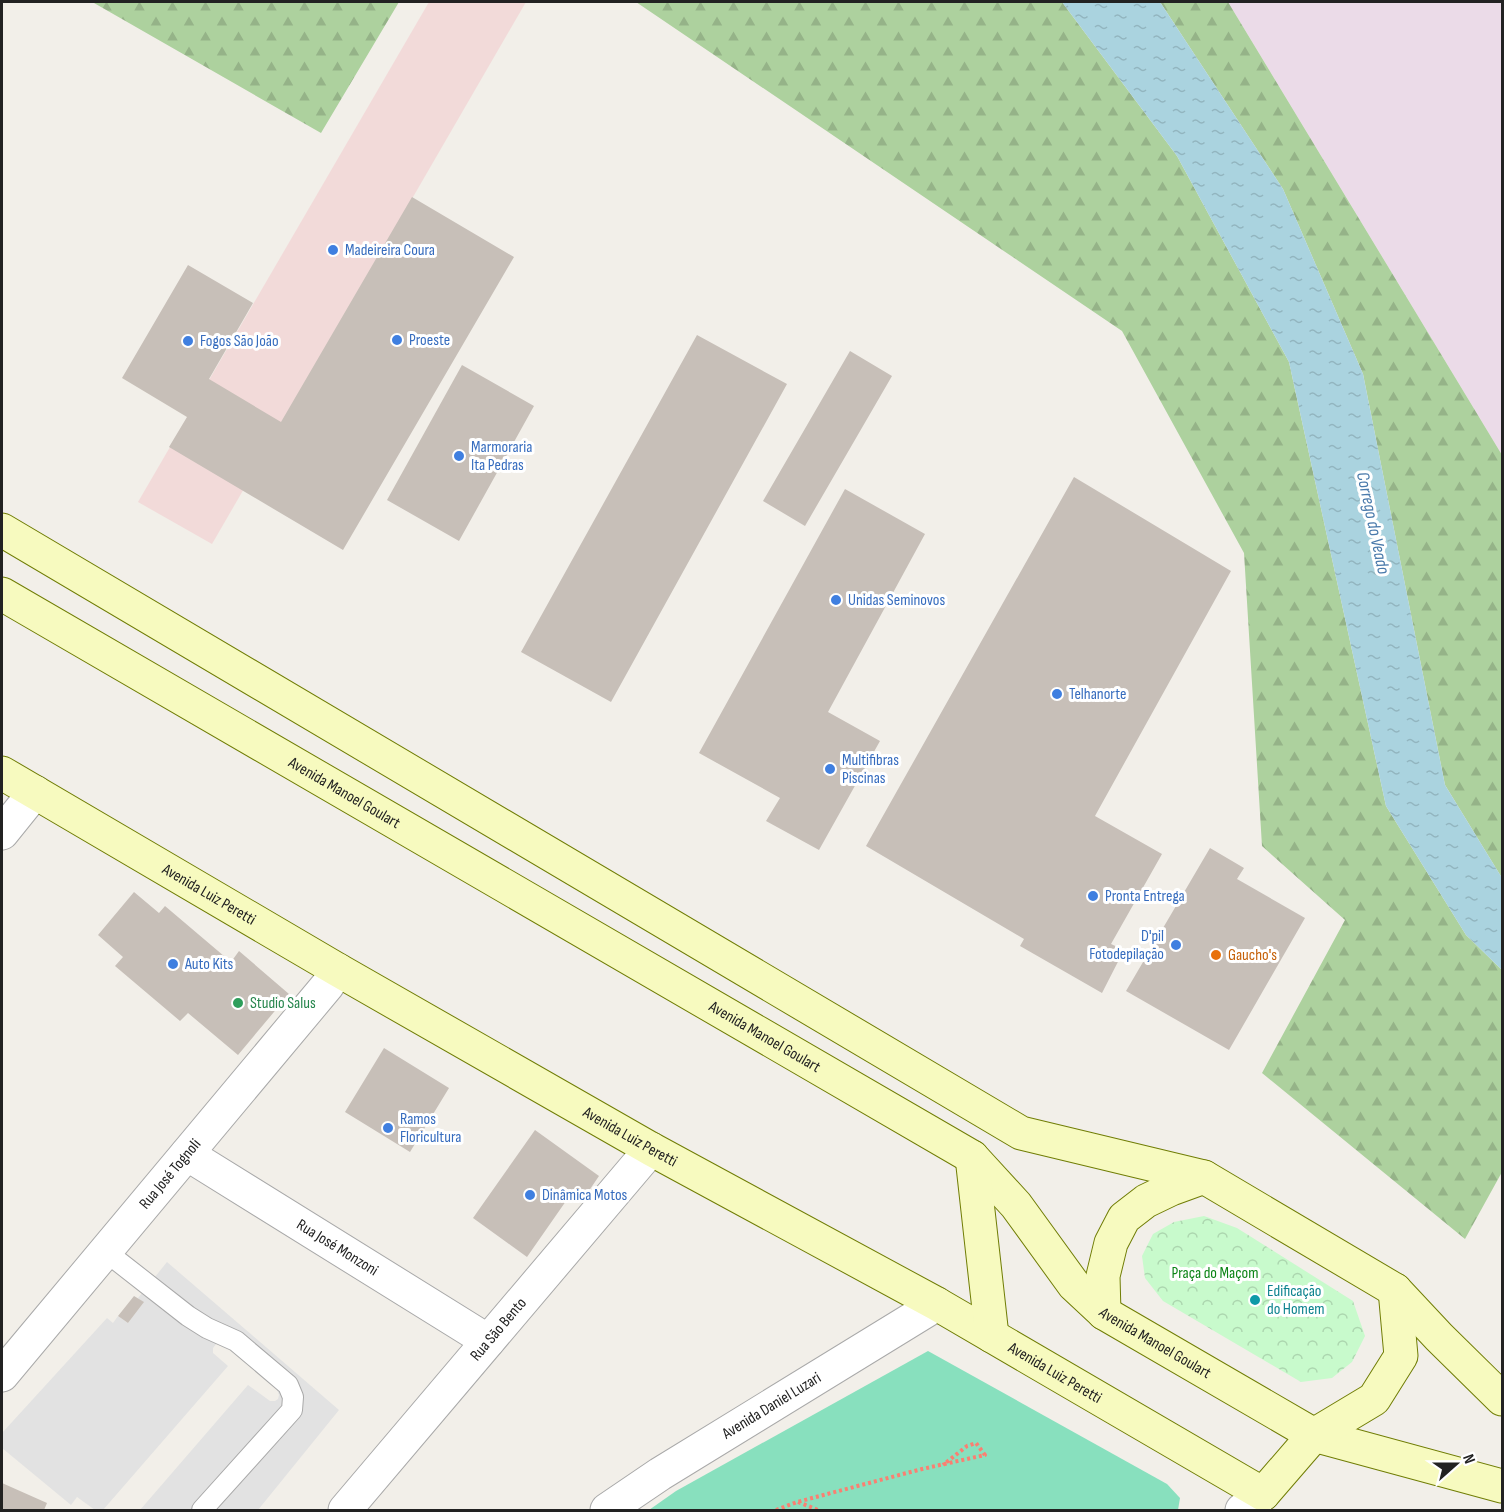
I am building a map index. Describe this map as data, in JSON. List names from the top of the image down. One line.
{"streets":{"main road":["Avenida Manoel Goulart","Avenida Luiz Peretti"],"street":["Rua José Tognoli","Rua José Monzoni","Rua São Bento","Avenida Daniel Luzari"]},"crossings":[["Avenida Luiz Peretti","Rua José Tognoli"],["Avenida Luiz Peretti","Rua São Bento"],["Avenida Luiz Peretti","Avenida Daniel Luzari"],["Rua José Tognoli","Rua José Monzoni"],["Rua José Monzoni","Rua São Bento"]],"water":["Corrego do Veado"],"parks":["Praça do Maçom"],"places":["Madeireira Coura","Proeste","Fogos São João","Marmoraria Ita Pedras","Unidas Seminovos","Telhanorte","Multifibras Piscinas","Pronta Entrega","D'pil Fotodepilação","Gaucho's","Auto Kits","Studio Salus","Ramos Floricultura","Dinâmica Motos","Edificação do Homem"],"north":"right"}
